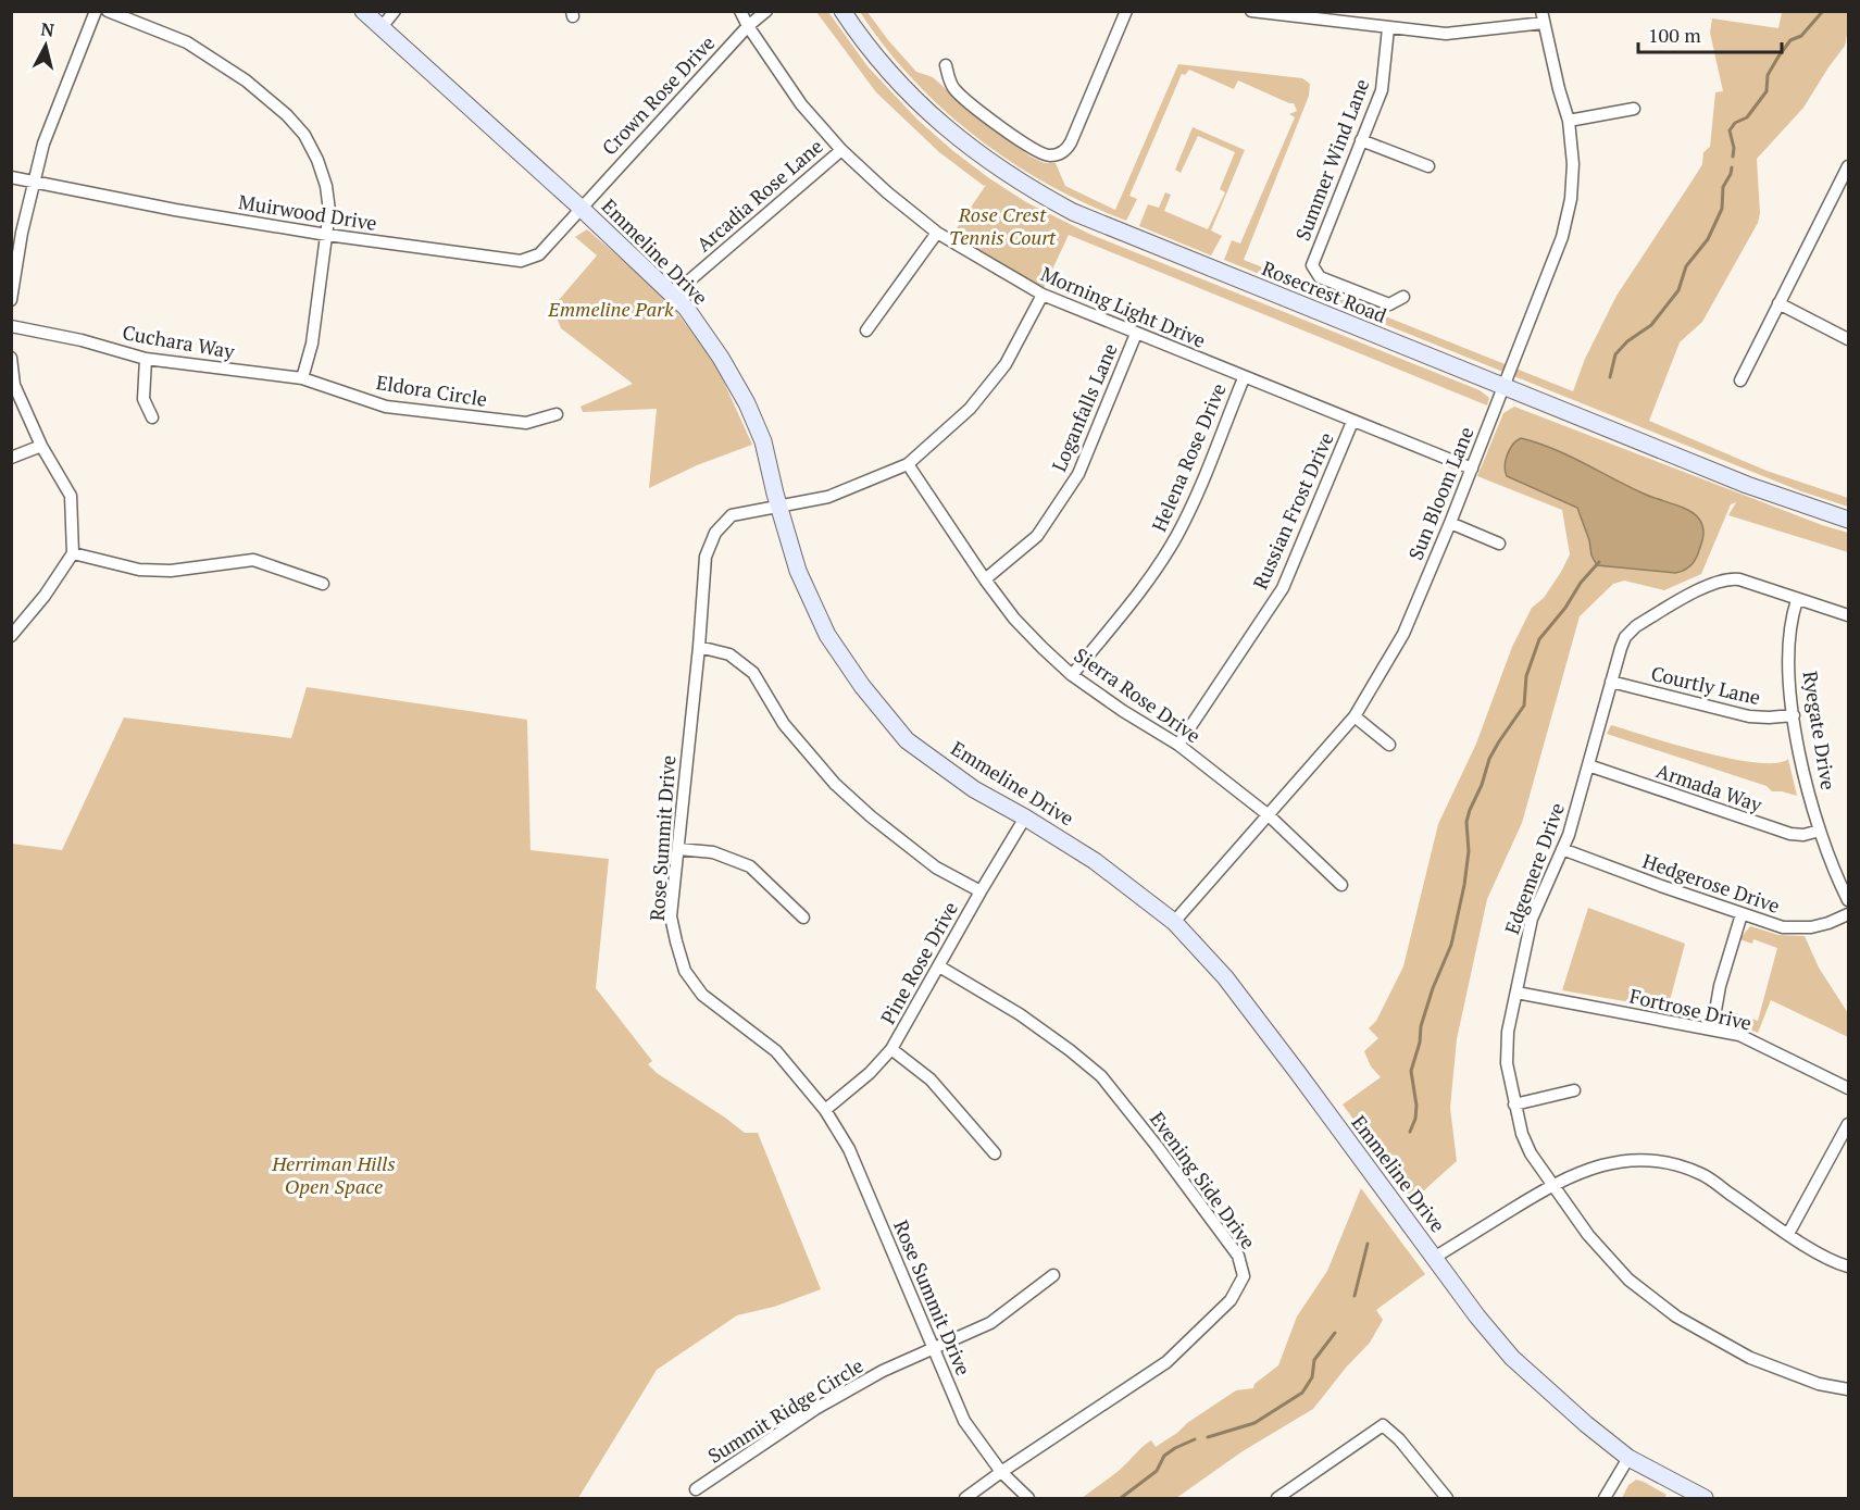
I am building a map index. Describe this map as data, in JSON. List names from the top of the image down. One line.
{"streets":{"street":["Crown Rose Drive","Summer Wind Lane","Arcadia Rose Lane","Muirwood Drive","Emmeline Drive","Rosecrest Road","Morning Light Drive","Cuchara Way","Eldora Circle","Loganfalls Lane","Helena Rose Drive","Sun Bloom Lane","Russian Frost Drive","Courtly Lane","Sierra Rose Drive","Ryegate Drive","Armada Way","Rose Summit Drive","Edgemere Drive","Hedgerose Drive","Pine Rose Drive","Fortrose Drive","Evening Side Drive","Summit Ridge Circle"]},"crossings":[["Crown Rose Drive","Muirwood Drive"],["Crown Rose Drive","Emmeline Drive"],["Crown Rose Drive","Morning Light Drive"],["Arcadia Rose Lane","Emmeline Drive"],["Arcadia Rose Lane","Morning Light Drive"],["Muirwood Drive","Emmeline Drive"],["Emmeline Drive","Sun Bloom Lane"],["Emmeline Drive","Rose Summit Drive"],["Emmeline Drive","Pine Rose Drive"],["Rosecrest Road","Sun Bloom Lane"],["Morning Light Drive","Loganfalls Lane"],["Morning Light Drive","Helena Rose Drive"],["Morning Light Drive","Sun Bloom Lane"],["Morning Light Drive","Russian Frost Drive"],["Morning Light Drive","Rose Summit Drive"],["Cuchara Way","Eldora Circle"],["Loganfalls Lane","Sierra Rose Drive"],["Helena Rose Drive","Sierra Rose Drive"],["Sun Bloom Lane","Sierra Rose Drive"],["Russian Frost Drive","Sierra Rose Drive"],["Courtly Lane","Ryegate Drive"],["Courtly Lane","Edgemere Drive"],["Sierra Rose Drive","Rose Summit Drive"],["Ryegate Drive","Armada Way"],["Ryegate Drive","Edgemere Drive"],["Armada Way","Edgemere Drive"],["Rose Summit Drive","Pine Rose Drive"],["Rose Summit Drive","Evening Side Drive"],["Rose Summit Drive","Summit Ridge Circle"],["Edgemere Drive","Hedgerose Drive"],["Edgemere Drive","Fortrose Drive"],["Pine Rose Drive","Evening Side Drive"]],"parks":["Rose Crest Tennis Court","Emmeline Park","Herriman Hills Open Space"],"scale_bar":"100 m","north":"top"}
